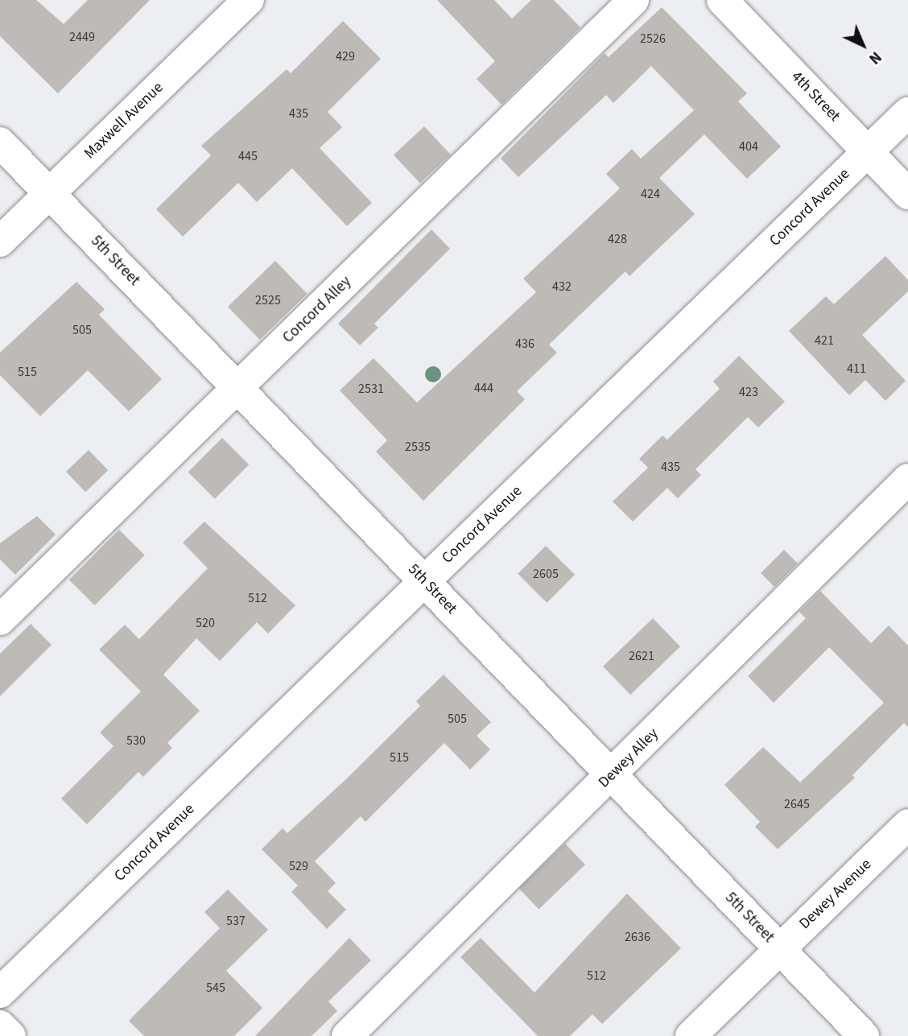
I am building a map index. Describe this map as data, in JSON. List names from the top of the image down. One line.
{"streets":{"street":["4th Street","Maxwell Avenue","Concord Avenue","5th Street","Concord Alley","Dewey Alley","Dewey Avenue"]},"crossings":[["4th Street","Concord Avenue"],["Maxwell Avenue","5th Street"],["Concord Avenue","5th Street"],["5th Street","Concord Alley"],["5th Street","Dewey Alley"],["5th Street","Dewey Avenue"]],"house_numbers":["2449","2526","429","435","404","445","424","428","432","2525","505","421","436","411","515","444","2531","423","2535","435","2605","512","520","2621","505","530","515","2645","529","537","2636","512","545"],"north":"bottom right"}
